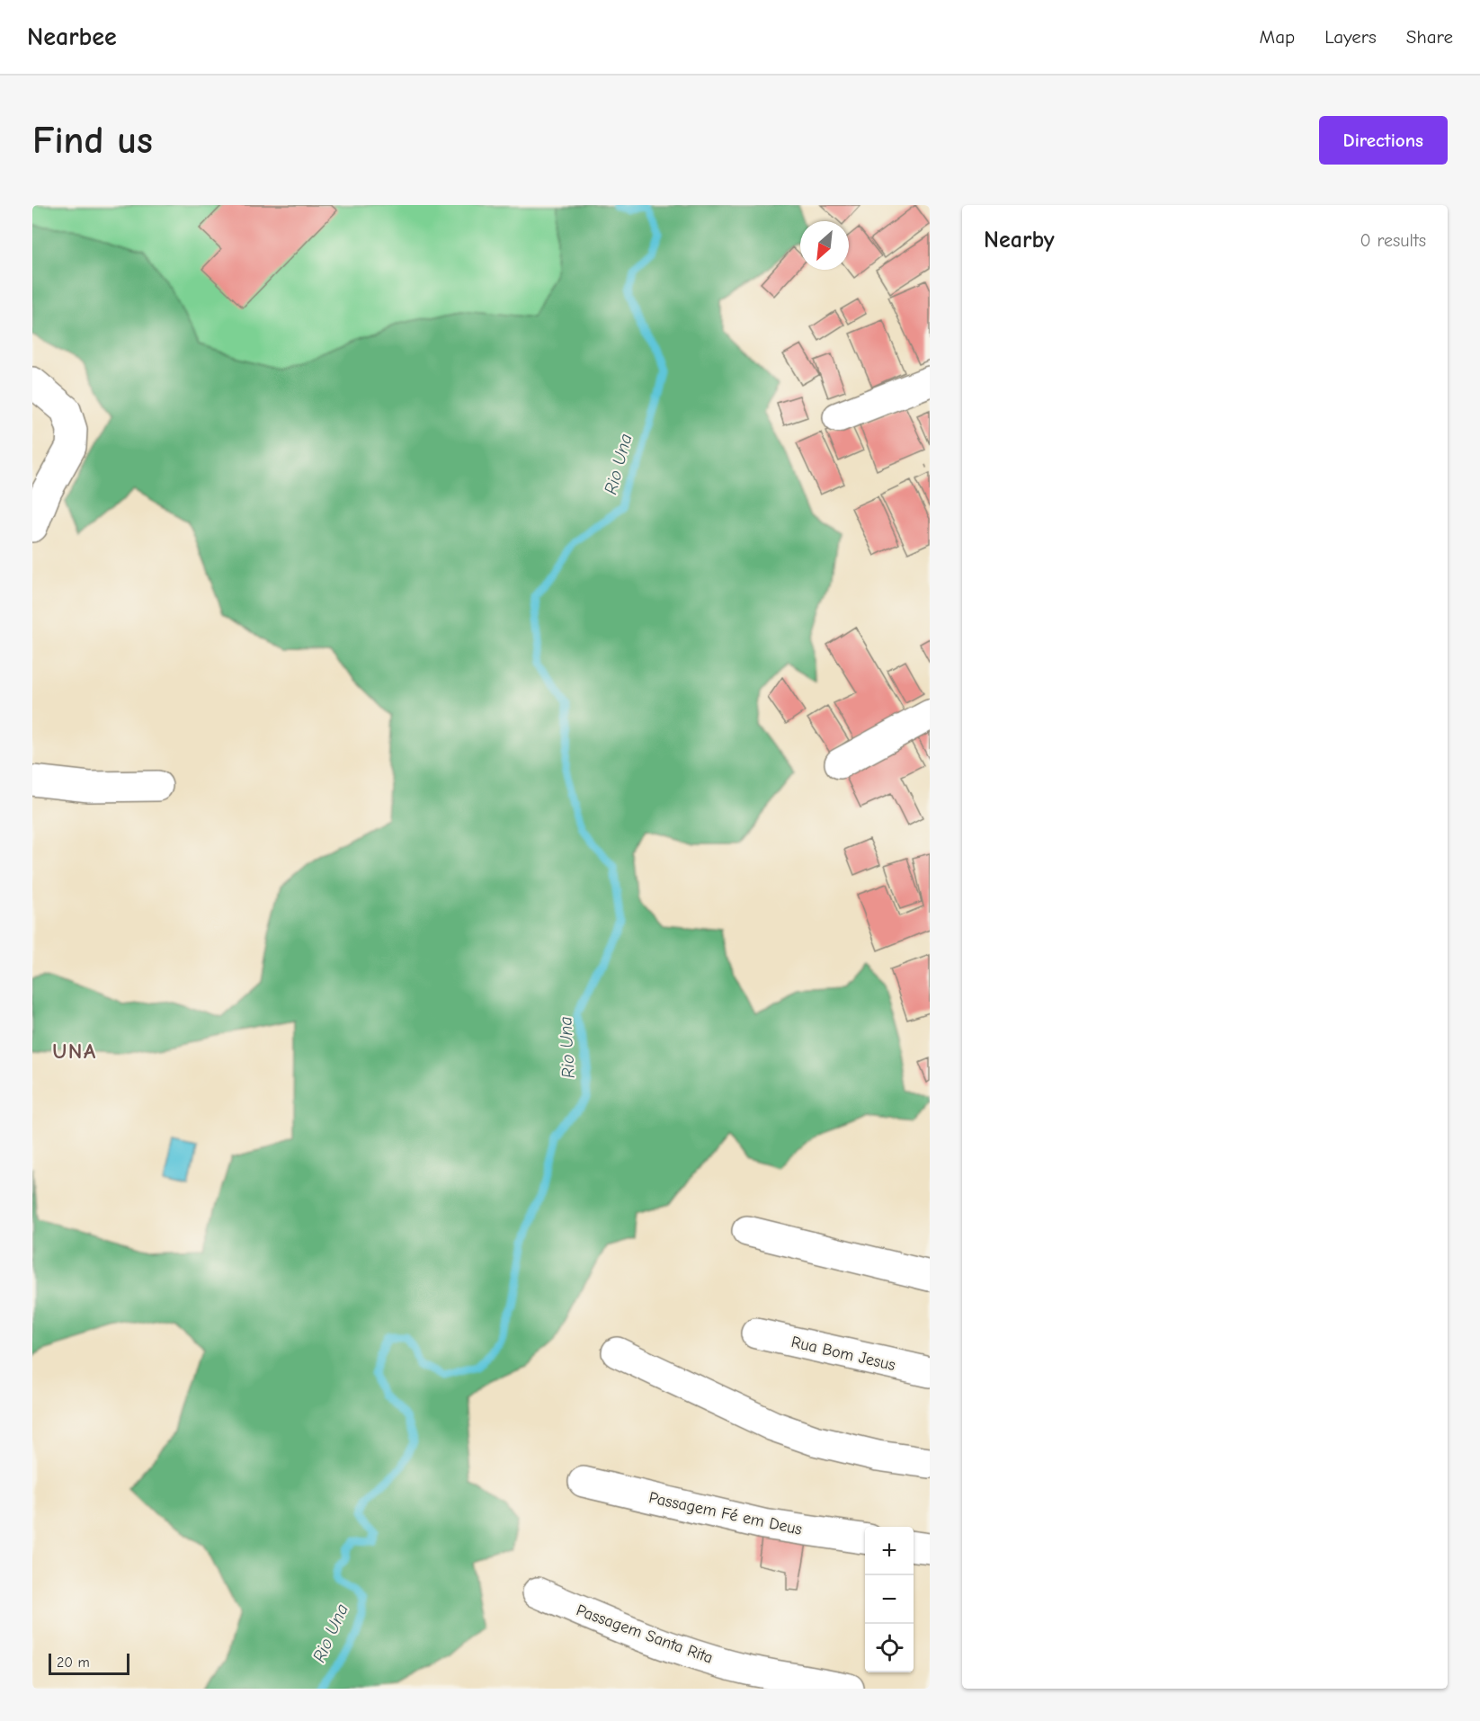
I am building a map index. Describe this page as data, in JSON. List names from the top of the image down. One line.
{"streets":{"street":["Rua Bom Jesus","Passagem Fé em Deus","Passagem Santa Rita"]},"districts":["UNA"],"water":["Rio Una"],"scale_bar":"20 m","north":"bottom left","page":{"header":"Nearbee","nav":["Map","Layers","Share"],"buttons":"Directions","title":"Find us","heading":["Nearby","0 results"],"map_buttons":["+","−"],"scale":"20 m"}}
